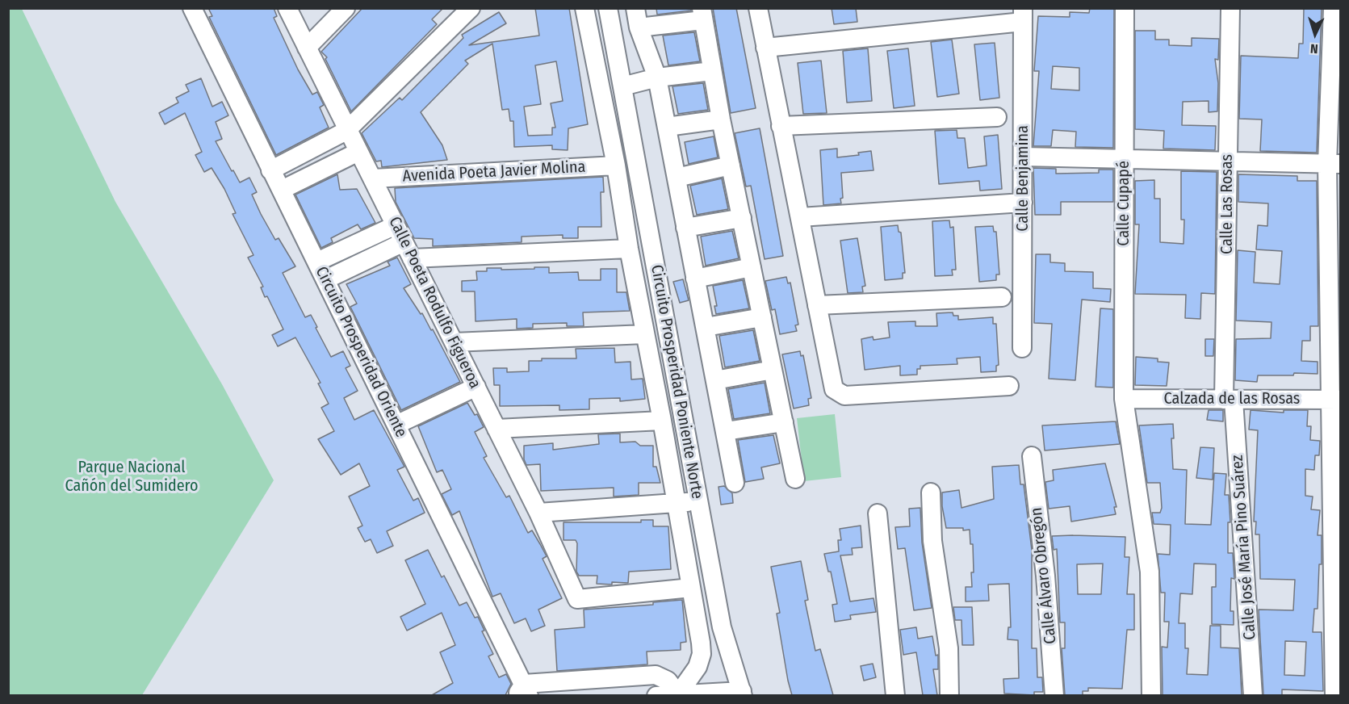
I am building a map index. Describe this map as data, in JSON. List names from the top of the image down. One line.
{"streets":{"street":["Avenida Poeta Javier Molina","Calle Benjamina","Calle Cupapé","Calle Las Rosas","Calle Poeta Rodulfo Figueroa","Circuito Prosperidad Oriente","Circuito Prosperidad Poniente Norte","Calzada de las Rosas","Calle José María Pino Suárez","Calle Álvaro Obregón"]},"crossings":[["Avenida Poeta Javier Molina","Calle Poeta Rodulfo Figueroa"],["Avenida Poeta Javier Molina","Circuito Prosperidad Poniente Norte"],["Calle Cupapé","Calzada de las Rosas"],["Calle Las Rosas","Calzada de las Rosas"],["Calle Las Rosas","Calle José María Pino Suárez"],["Calle Poeta Rodulfo Figueroa","Circuito Prosperidad Poniente Norte"],["Calzada de las Rosas","Calle José María Pino Suárez"]],"parks":["Parque Nacional Cañón del Sumidero"],"north":"bottom"}
